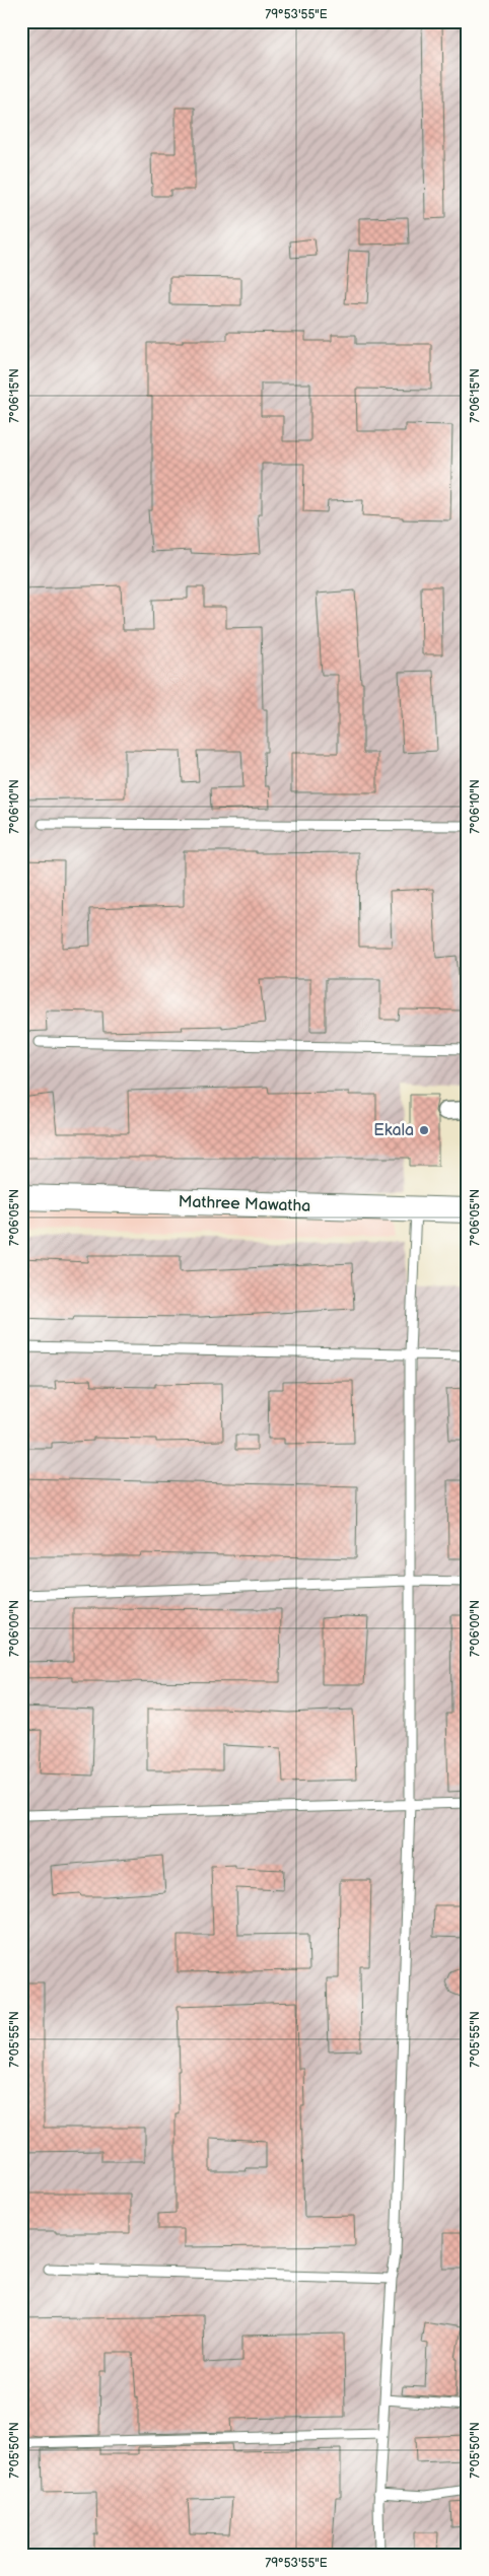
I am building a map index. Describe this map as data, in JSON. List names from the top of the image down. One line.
{"streets":{"street":["Mathree Mawatha"]},"places":["Ekala"],"coordinates":["79°53'55\"E","7°06'15\"N","7°06'10\"N","7°06'05\"N","7°06'00\"N","7°05'55\"N","7°05'50\"N"]}
